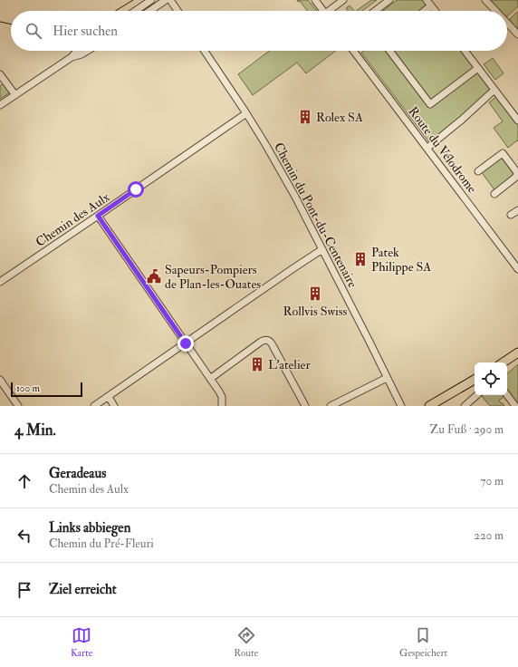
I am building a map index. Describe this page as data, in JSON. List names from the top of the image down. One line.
{"streets":{"street":["Route du Vélodrome","Chemin du Pont-du-Centenaire","Chemin des Aulx"]},"crossings":[["Chemin du Pont-du-Centenaire","Chemin des Aulx"]],"places":{"building":["Rolex SA","Patek Philippe SA","Rollvis Swiss","L'atelier"],"public building":["Sapeurs-Pompiers de Plan-les-Ouates"]},"scale_bar":"100 m","page":{"search":"Hier suchen","scale":"100 m","heading":["4 Min.","Zu Fuß · 290 m"],"list":[["Geradeaus","Chemin des Aulx","70 m"],["Links abbiegen","Chemin du Pré-Fleuri","220 m"],"Ziel erreicht"],"nav":["Karte","Route","Gespeichert"]}}
